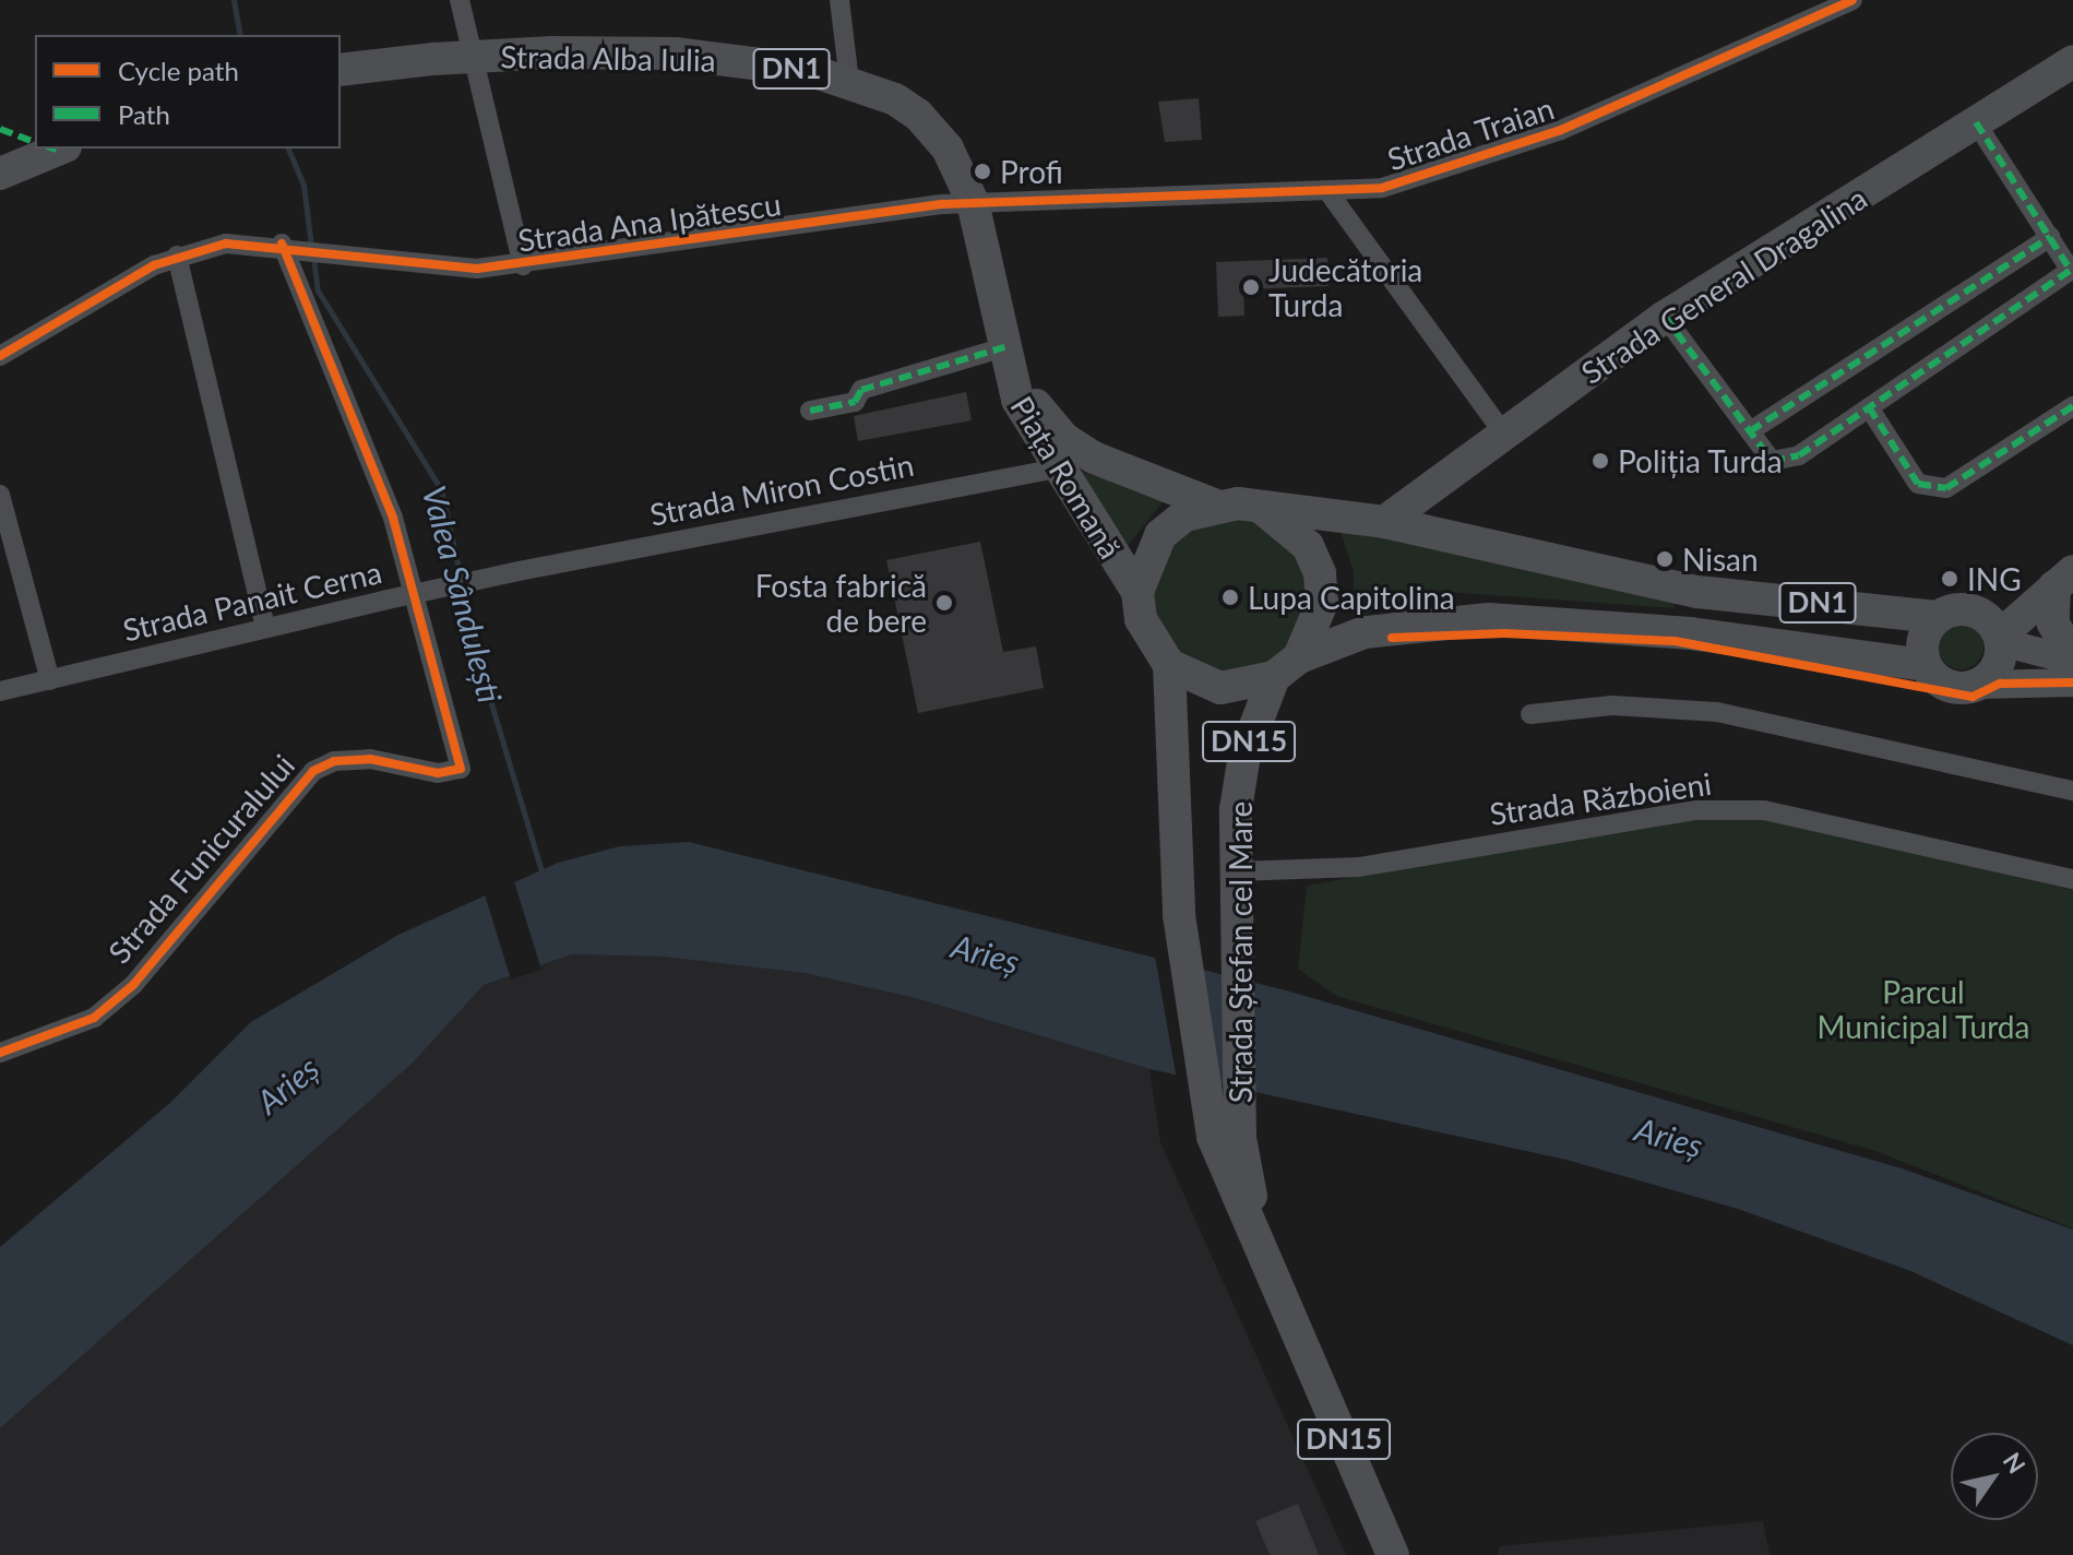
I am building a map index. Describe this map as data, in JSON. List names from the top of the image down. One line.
{"streets":{"main road":["Strada Alba Iulia","DN1","Strada General Dragalina","Piața Romană","DN15","Strada Ștefan cel Mare"],"street":["Strada Traian","Strada Ana Ipătescu","Strada Miron Costin","Strada Panait Cerna","Strada Războieni","Strada Funicuralului"]},"crossings":[["Strada Alba Iulia","Strada Traian"],["Strada Alba Iulia","Strada Ana Ipătescu"],["Strada Alba Iulia","Piața Romană"],["DN1","Piața Romană"],["DN1","Strada Ștefan cel Mare"],["Strada Traian","Strada Ana Ipătescu"],["Strada Ana Ipătescu","Strada Funicuralului"],["Strada General Dragalina","Piața Romană"],["Piața Romană","Strada Miron Costin"],["Piața Romană","Strada Ștefan cel Mare"],["Strada Miron Costin","Strada Panait Cerna"],["Strada Războieni","Strada Ștefan cel Mare"]],"water":["Valea Sândulești","Arieș"],"parks":["Parcul Municipal Turda"],"places":["Profi","Judecătoria Turda","Poliția Turda","Nisan","ING","Lupa Capitolina","Fosta fabrică de bere"],"legend":["Cycle path","Path"],"north":"top right"}
